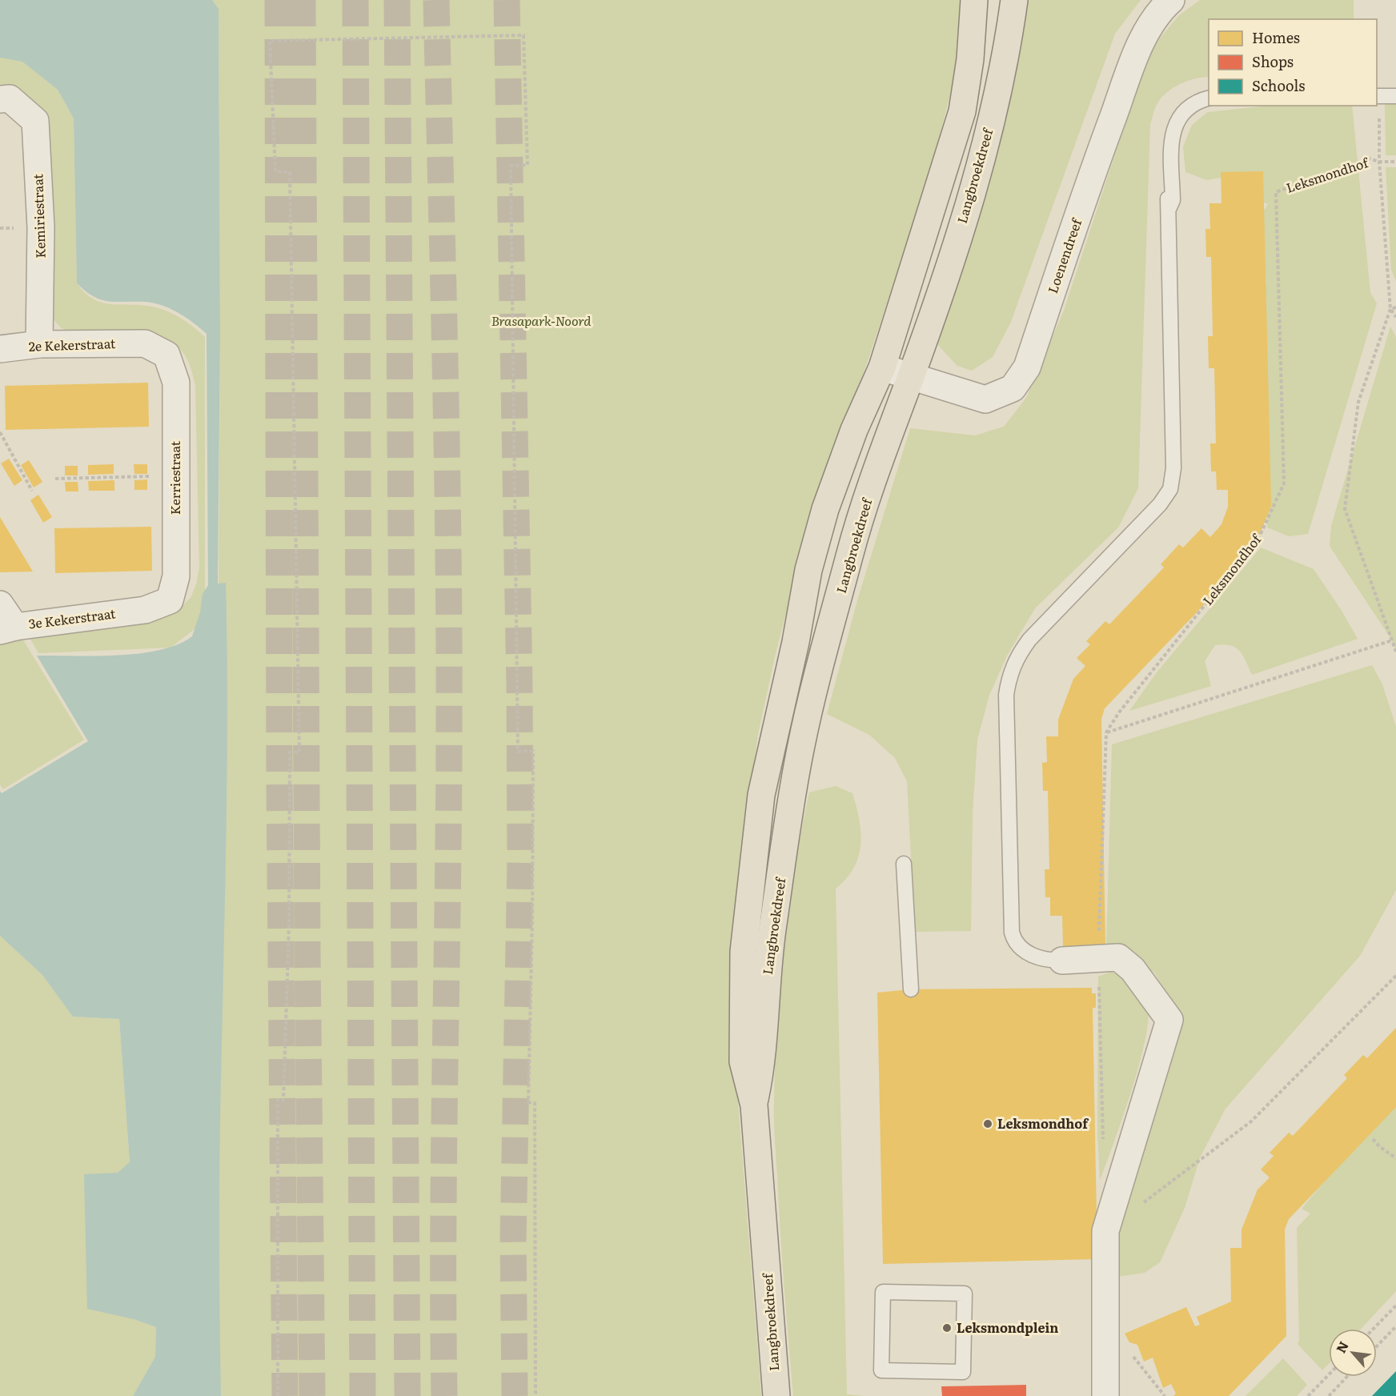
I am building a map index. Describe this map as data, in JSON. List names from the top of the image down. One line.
{"streets":{"main road":["Langbroekdreef"],"street":["Kemiriestraat","Loenendreef","2e Kekerstraat","Kerriestraat","3e Kekerstraat"],"path":["Leksmondhof"]},"crossings":[["Langbroekdreef","Loenendreef"],["Kemiriestraat","2e Kekerstraat"],["2e Kekerstraat","Kerriestraat"],["Kerriestraat","3e Kekerstraat"]],"parks":["Brasapark-Noord"],"places":["Leksmondhof","Leksmondplein"],"legend":["Homes","Shops","Schools"],"north":"top left"}
